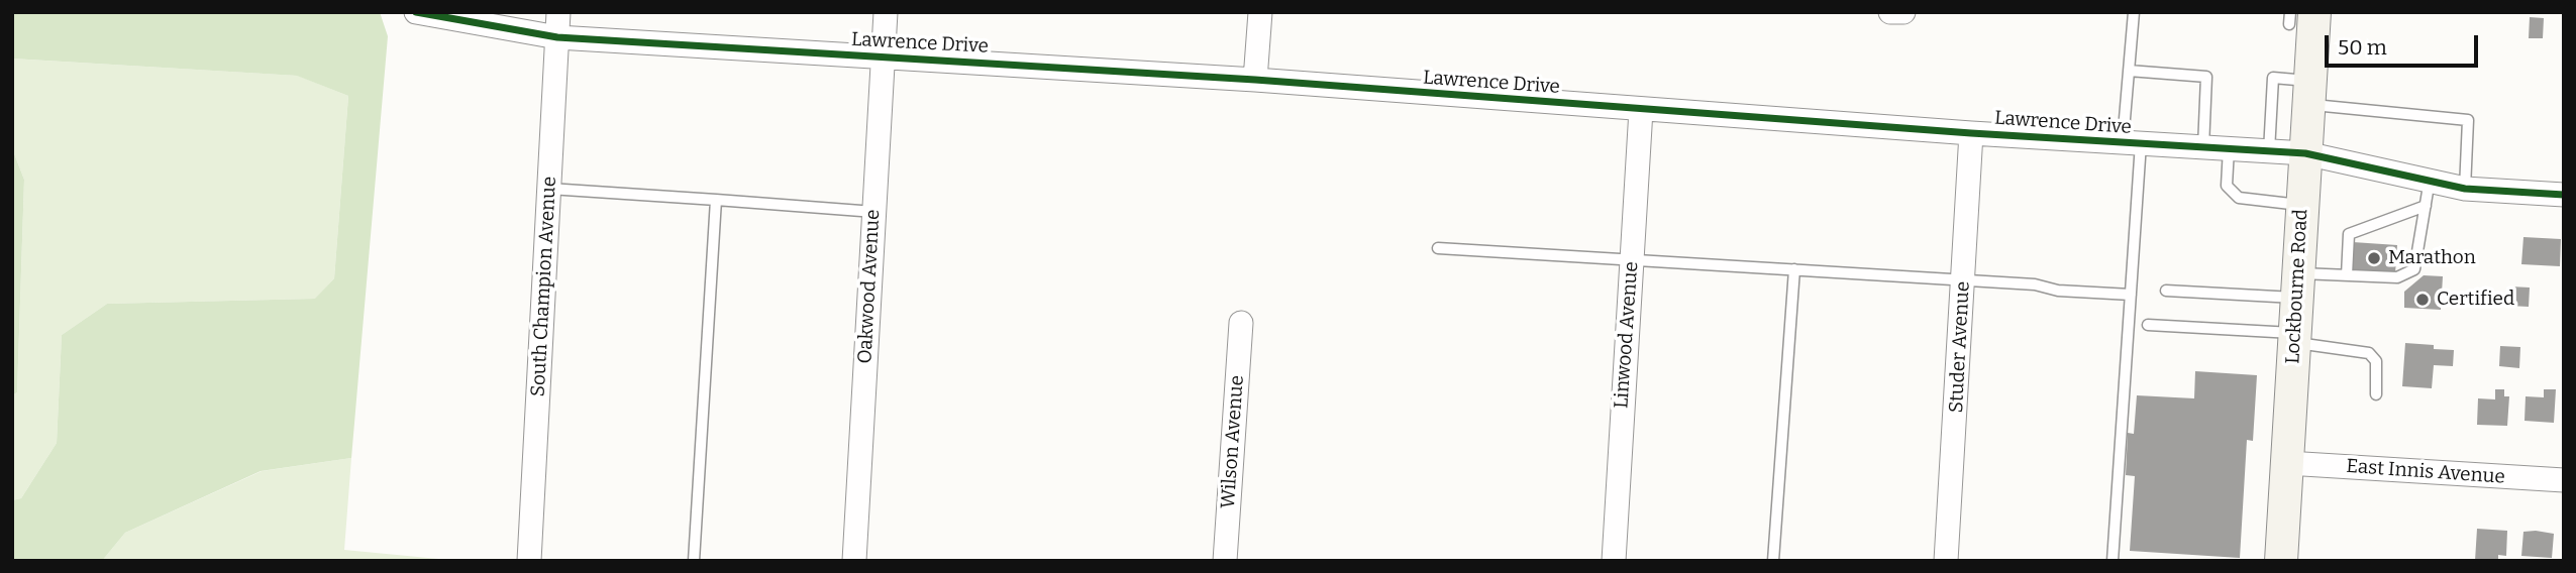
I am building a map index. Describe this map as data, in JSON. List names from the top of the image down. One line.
{"streets":{"main road":["Lockbourne Road"],"street":["Lawrence Drive","South Champion Avenue","Oakwood Avenue","Linwood Avenue","Studer Avenue","Wilson Avenue","East Innis Avenue"]},"crossings":[["Lawrence Drive","South Champion Avenue"],["Lawrence Drive","Oakwood Avenue"],["Lawrence Drive","Lockbourne Road"],["Lawrence Drive","Linwood Avenue"],["Lawrence Drive","Studer Avenue"],["Lockbourne Road","East Innis Avenue"]],"places":["Marathon","Certified"],"scale_bar":"50 m"}
